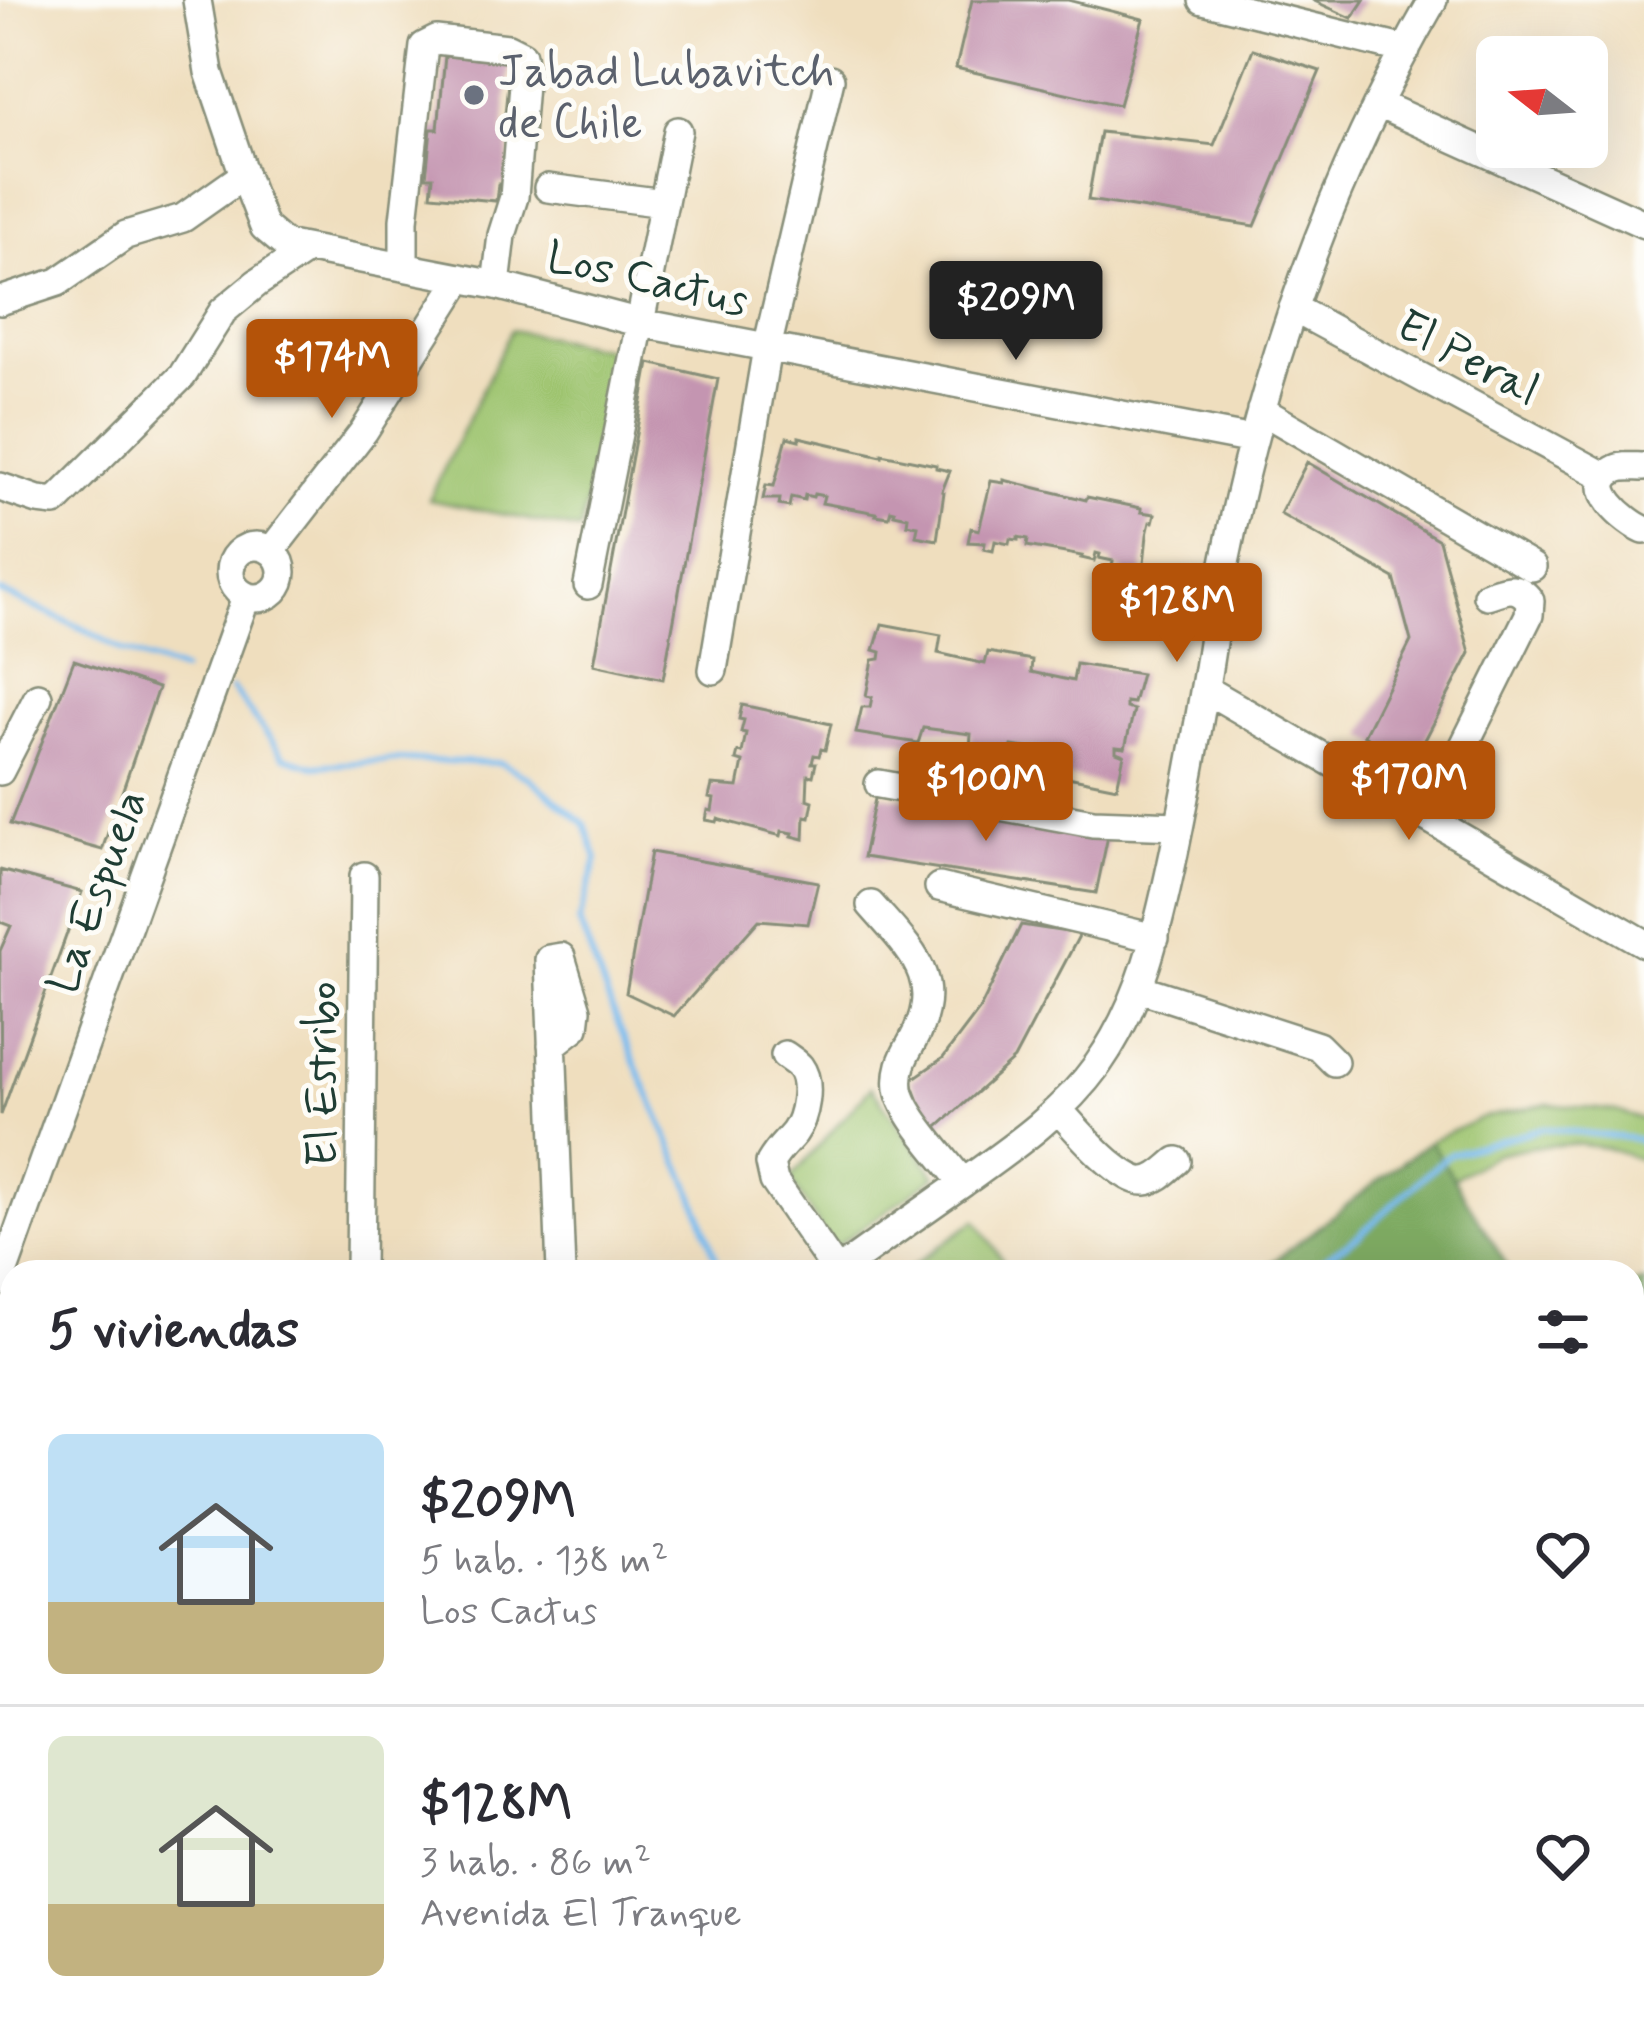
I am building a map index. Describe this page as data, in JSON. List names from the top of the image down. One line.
{"streets":{"street":["Los Cactus","El Peral","La Espuela","El Estribo"]},"crossings":[["Los Cactus","La Espuela"]],"places":["Jabad Lubavitch de Chile"],"north":"left","page":{"price":["$209M","$174M","$128M","$170M","$100M"],"heading":"5 viviendas","list":[{"name":"$209M","note":"5 hab. · 138 m² · Los Cactus"},{"name":"$128M","note":"3 hab. · 86 m² · Avenida El Tranque"}]}}
